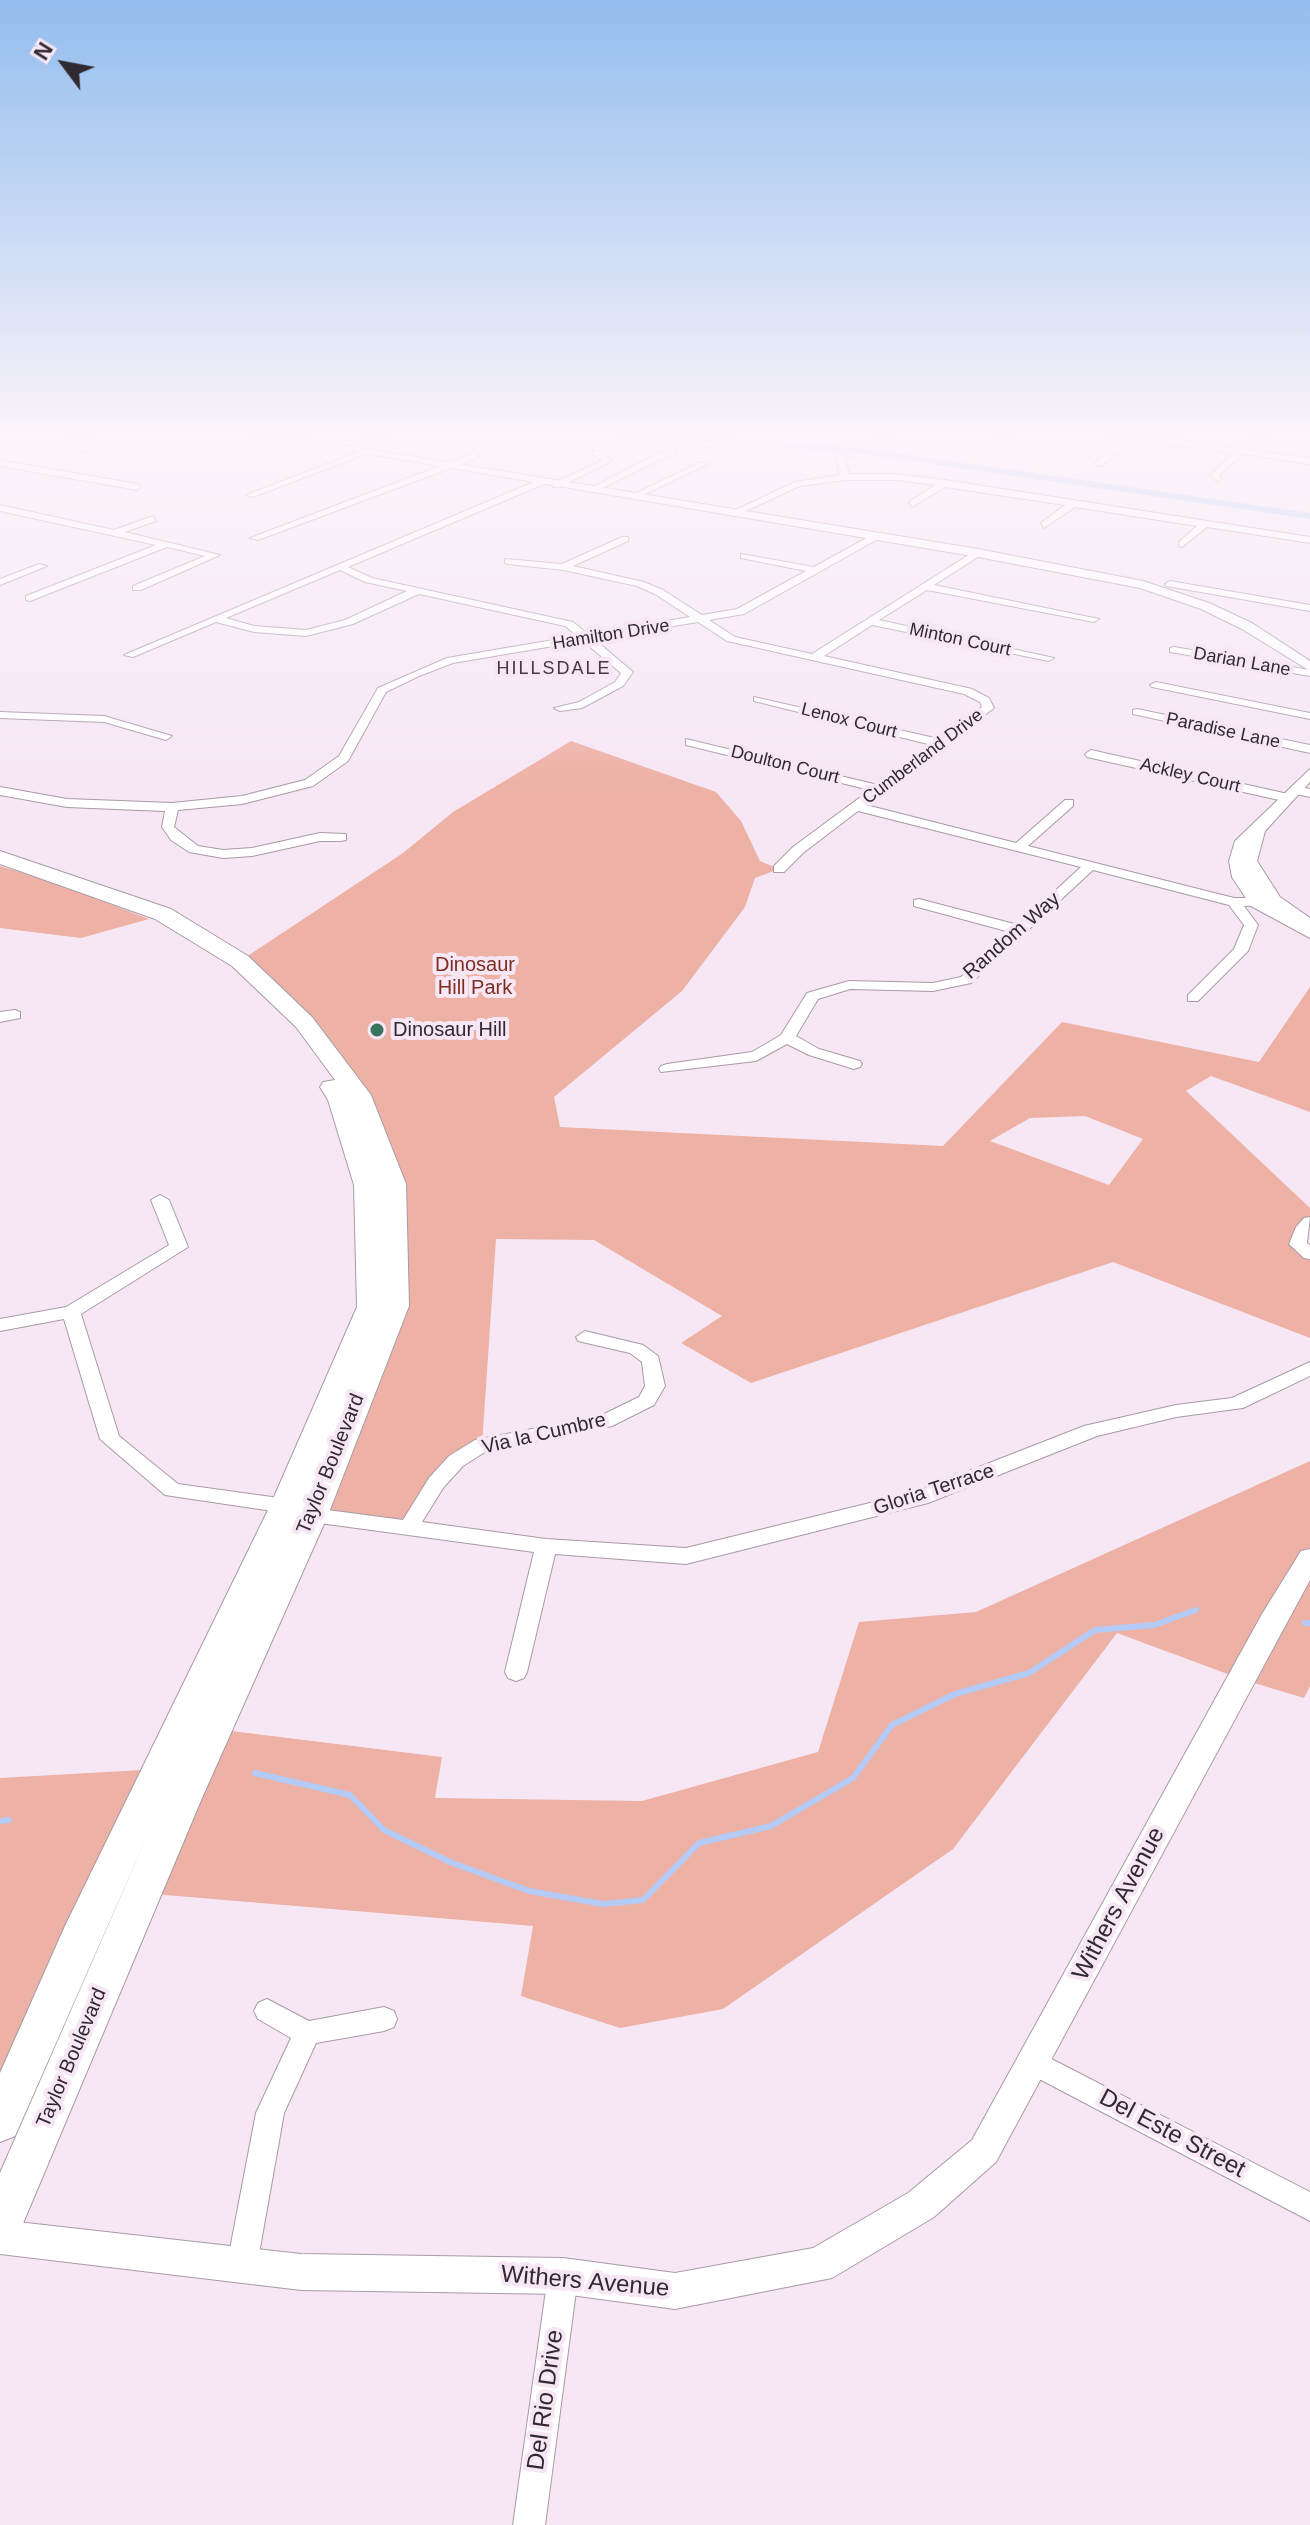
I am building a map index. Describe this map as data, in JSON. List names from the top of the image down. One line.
{"streets":{"main road":["Taylor Boulevard"],"street":["Hamilton Drive","Minton Court","Darian Lane","Lenox Court","Paradise Lane","Cumberland Drive","Doulton Court","Ackley Court","Random Way","Via la Cumbre","Gloria Terrace","Withers Avenue","Del Este Street","Del Rio Drive"]},"crossings":[["Lenox Court","Cumberland Drive"],["Cumberland Drive","Doulton Court"],["Cumberland Drive","Random Way"],["Via la Cumbre","Gloria Terrace"],["Taylor Boulevard","Gloria Terrace"],["Withers Avenue","Del Este Street"],["Withers Avenue","Del Rio Drive"]],"districts":["HILLSDALE"],"parks":["Dinosaur Hill Park"],"places":["Dinosaur Hill"],"north":"top left"}
